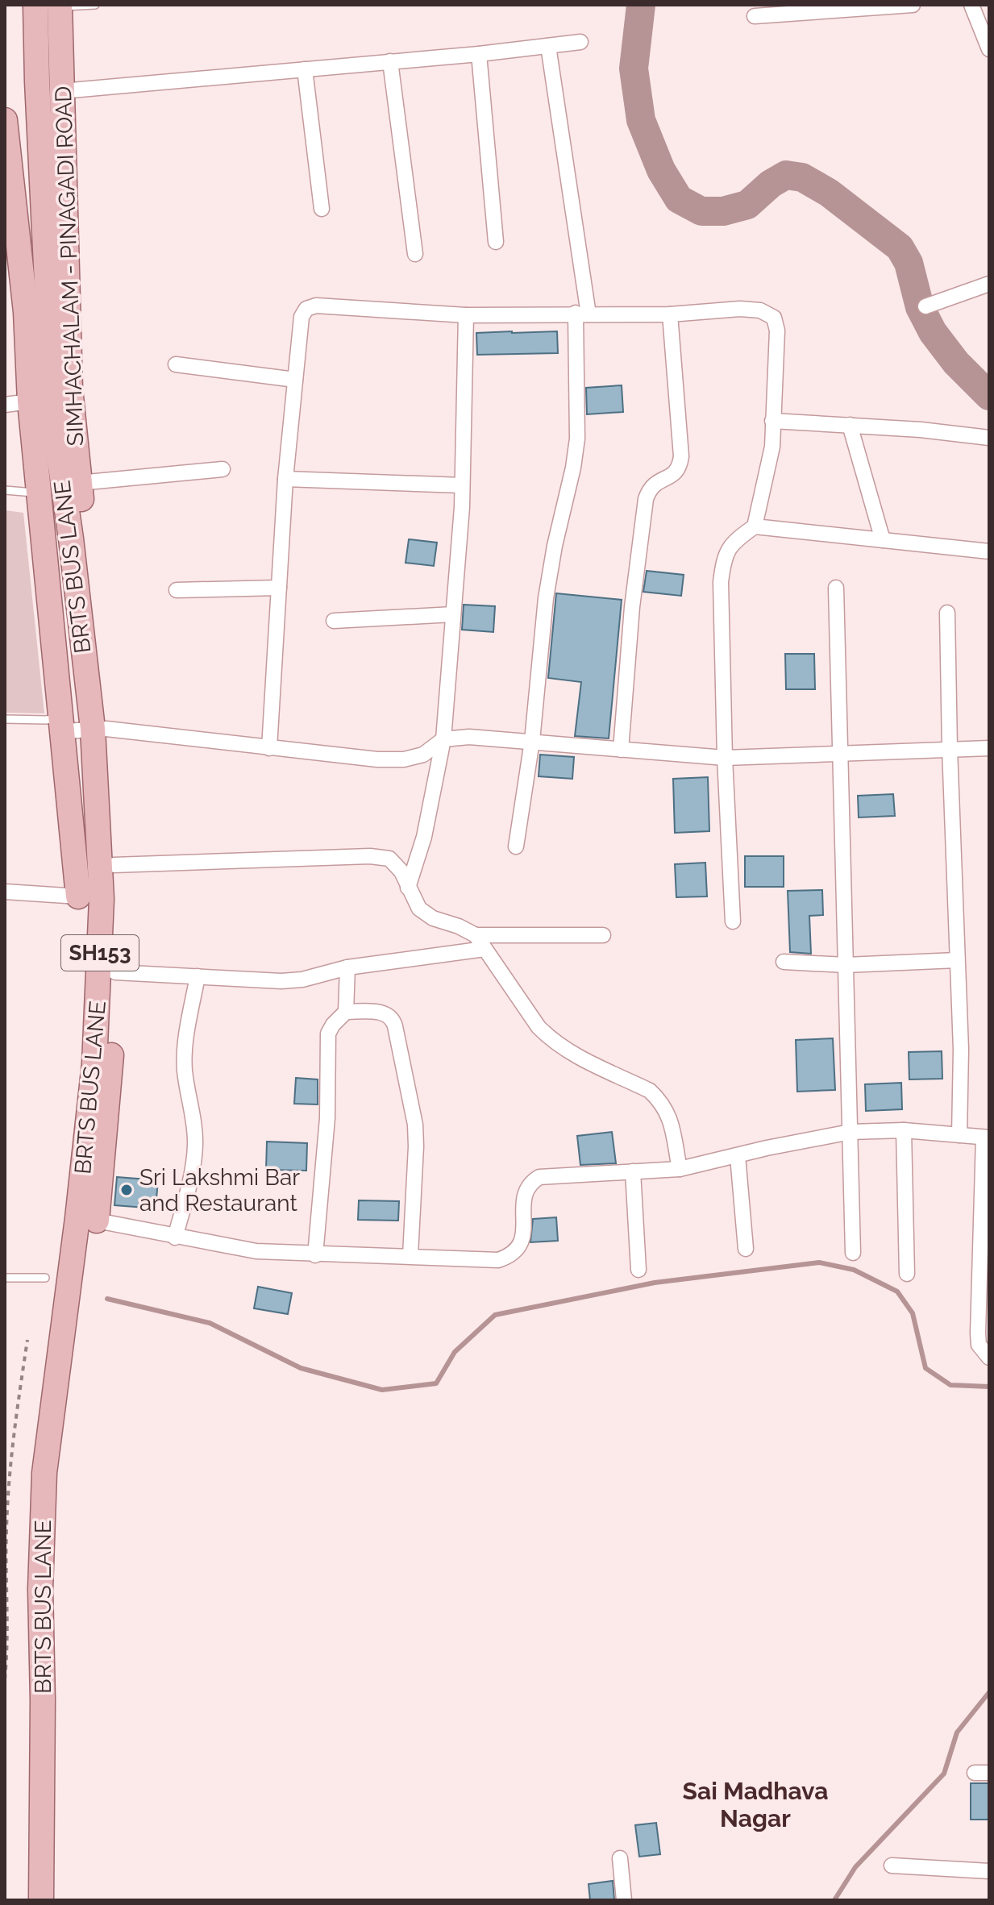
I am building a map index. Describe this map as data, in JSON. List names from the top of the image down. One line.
{"streets":{"main road":["SIMHACHALAM - PINAGADI ROAD","BRTS BUS LANE","SH153"]},"crossings":[["SIMHACHALAM - PINAGADI ROAD","BRTS BUS LANE"]],"districts":["Sai Madhava Nagar"],"places":["Sri Lakshmi Bar and Restaurant"]}
